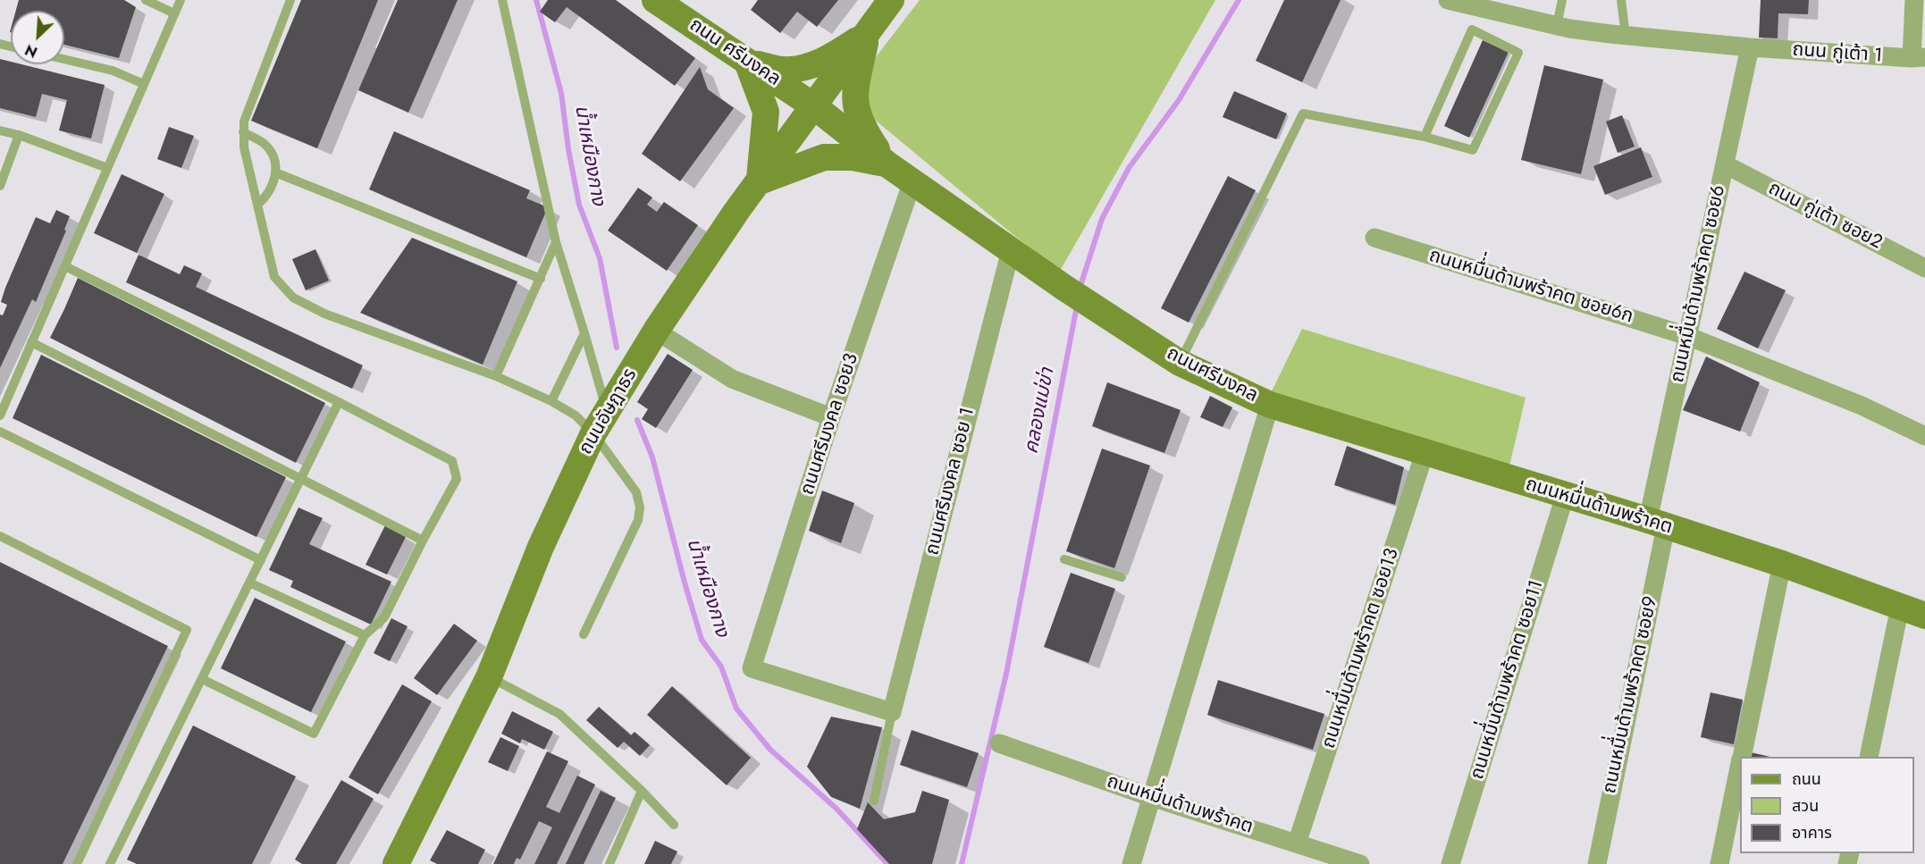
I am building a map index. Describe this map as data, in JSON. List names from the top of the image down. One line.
{"streets":{"street":["ถนน ศรีมงคล","ถนน กู่เต้า 1","ถนน กู่เต้า ซอย2","ถนนหมื่่นด้ามพร้าคต ซอย6","ถนนหมื่่นด้ามพร้าคต ซอย6ก","ถนนศรีมงคล","ถนนอัษฎาธร","ถนนศรีมงคล ซอย3","ถนนศรีมงคล ซอย 1","ถนนหมื่่นด้ามพร้าคต","ถนนหมื่่นด้ามพร้าคต ซอย13","ถนนหมื่่นด้ามพร้าคต ซอย11","ถนนหมื่่นด้ามพร้าคต ซอย9"]},"crossings":[["ถนน ศรีมงคล","ถนนศรีมงคล"],["ถนน ศรีมงคล","ถนนอัษฎาธร"],["ถนน กู่เต้า 1","ถนนหมื่่นด้ามพร้าคต ซอย6"],["ถนน กู่เต้า ซอย2","ถนนหมื่่นด้ามพร้าคต ซอย6"],["ถนนหมื่่นด้ามพร้าคต ซอย6","ถนนหมื่่นด้ามพร้าคต ซอย6ก"],["ถนนหมื่่นด้ามพร้าคต ซอย6","ถนนหมื่่นด้ามพร้าคต"],["ถนนหมื่่นด้ามพร้าคต ซอย6","ถนนหมื่่นด้ามพร้าคต ซอย9"],["ถนนศรีมงคล","ถนนอัษฎาธร"],["ถนนศรีมงคล","ถนนศรีมงคล ซอย3"],["ถนนศรีมงคล","ถนนศรีมงคล ซอย 1"],["ถนนศรีมงคล","ถนนหมื่่นด้ามพร้าคต"],["ถนนศรีมงคล ซอย3","ถนนศรีมงคล ซอย 1"],["ถนนหมื่่นด้ามพร้าคต","ถนนหมื่่นด้ามพร้าคต ซอย13"],["ถนนหมื่่นด้ามพร้าคต","ถนนหมื่่นด้ามพร้าคต ซอย11"],["ถนนหมื่่นด้ามพร้าคต","ถนนหมื่่นด้ามพร้าคต ซอย9"]],"water":["น้ำเหมืองกาง","คลองแม่ข่า"],"legend":["ถนน","สวน","อาคาร"],"north":"bottom left"}
